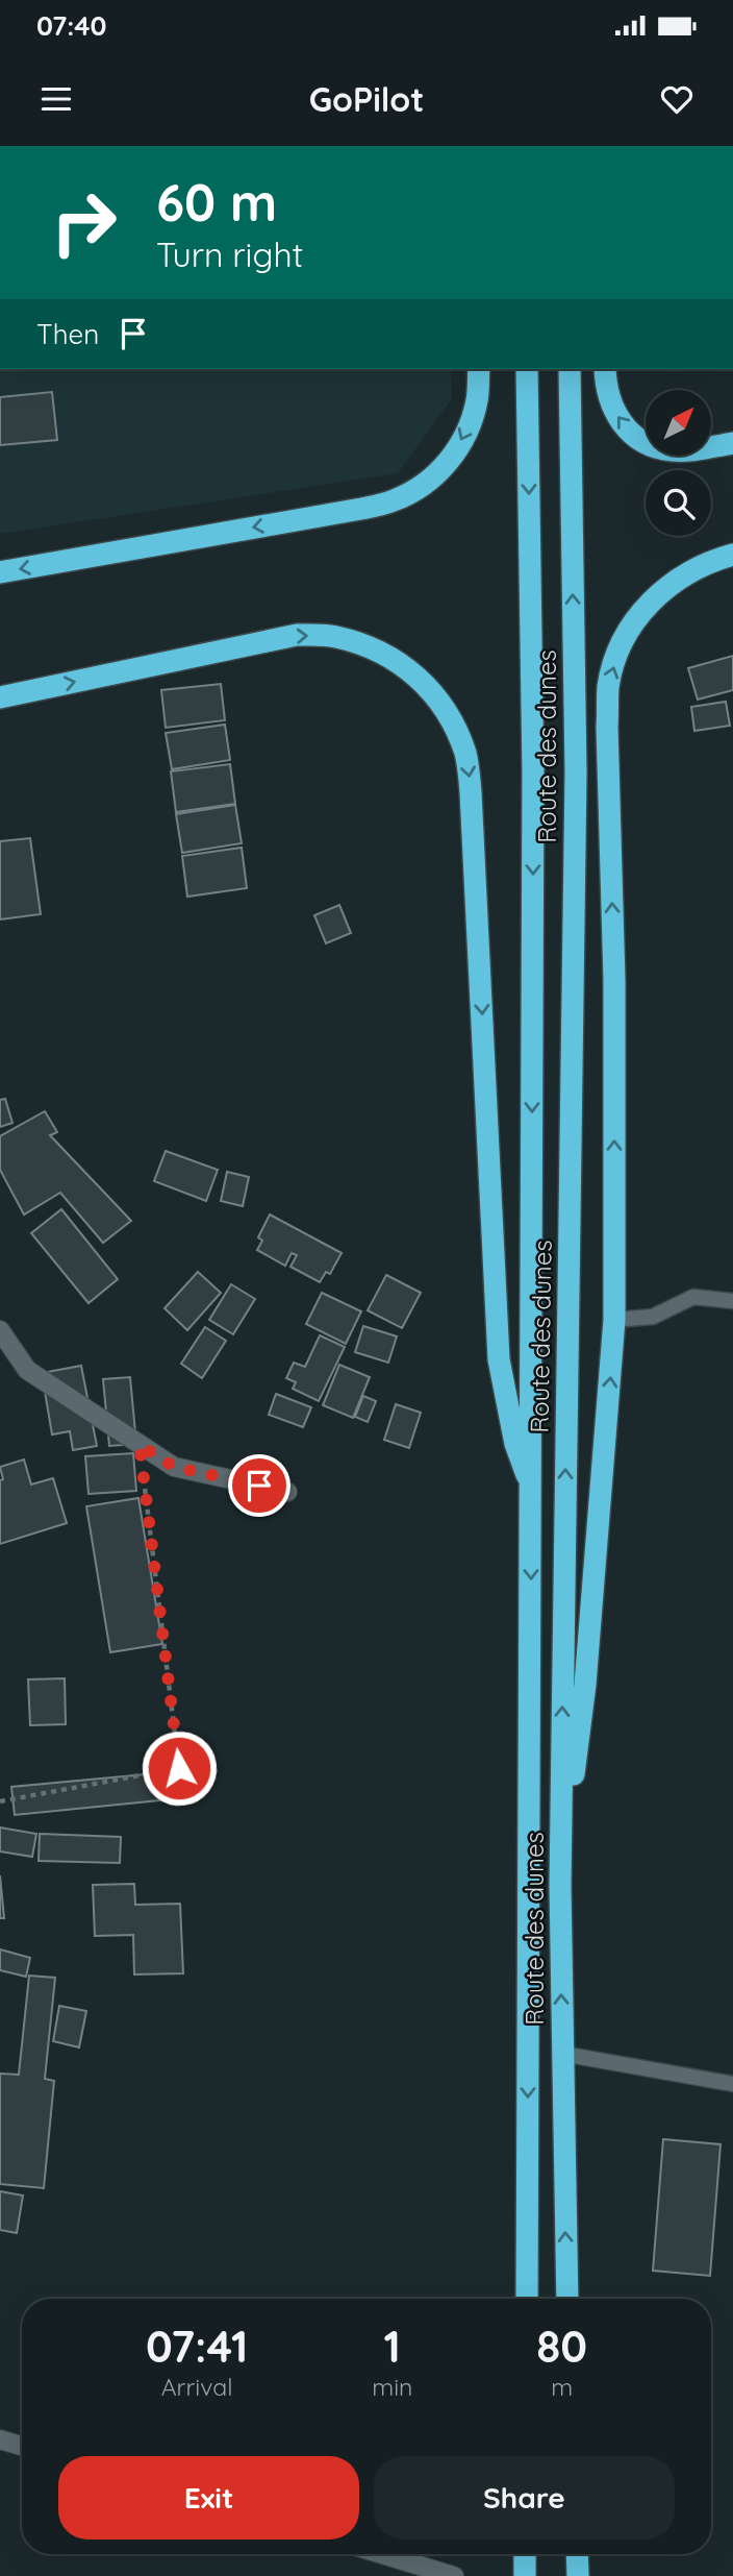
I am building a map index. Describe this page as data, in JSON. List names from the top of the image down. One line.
{"streets":{"highway":["Route des dunes"]},"north":"top right","page":{"status":"07:40","header":"GoPilot","turn":["60 m","Turn right"],"then":"Then","eta":["07:41","Arrival","1","min","80","m"],"buttons":["Exit","Share"]}}
